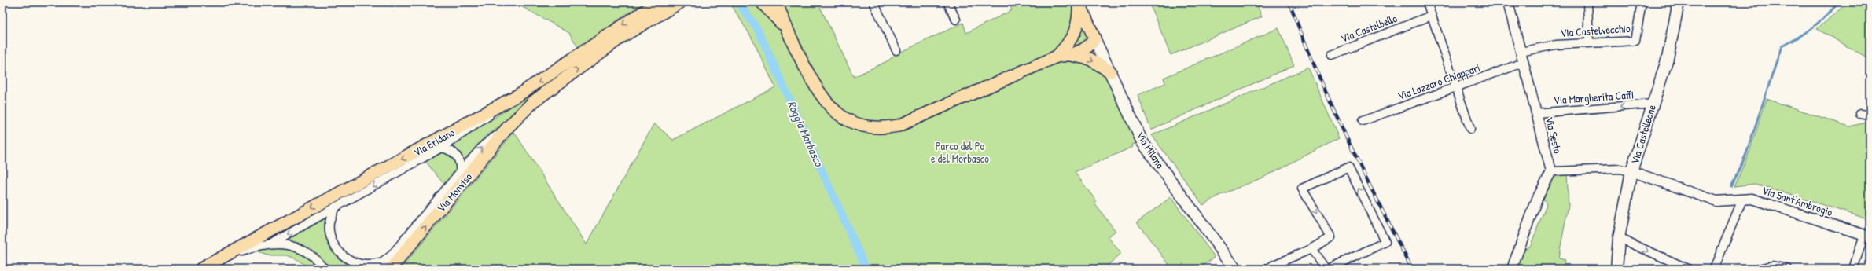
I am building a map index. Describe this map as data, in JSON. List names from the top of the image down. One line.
{"streets":{"main road":["Via Castelleone","Via Eridano","Via Milano","Via Monviso"],"street":["Via Castelbello","Via Castelvecchio","Via Lazzaro Chiappari","Via Margherita Caffi","Via Sesto","Via Sant'Ambrogio"]},"crossings":[["Via Castelvecchio","Via Sesto"],["Via Lazzaro Chiappari","Via Sesto"],["Via Margherita Caffi","Via Castelleone"],["Via Margherita Caffi","Via Sesto"],["Via Castelleone","Via Sant'Ambrogio"],["Via Sesto","Via Sant'Ambrogio"]],"one_way":["Via Margherita Caffi","Via Eridano","Via Monviso"],"water":["Roggia Morbasco"],"parks":["Parco del Po e del Morbasco"]}
